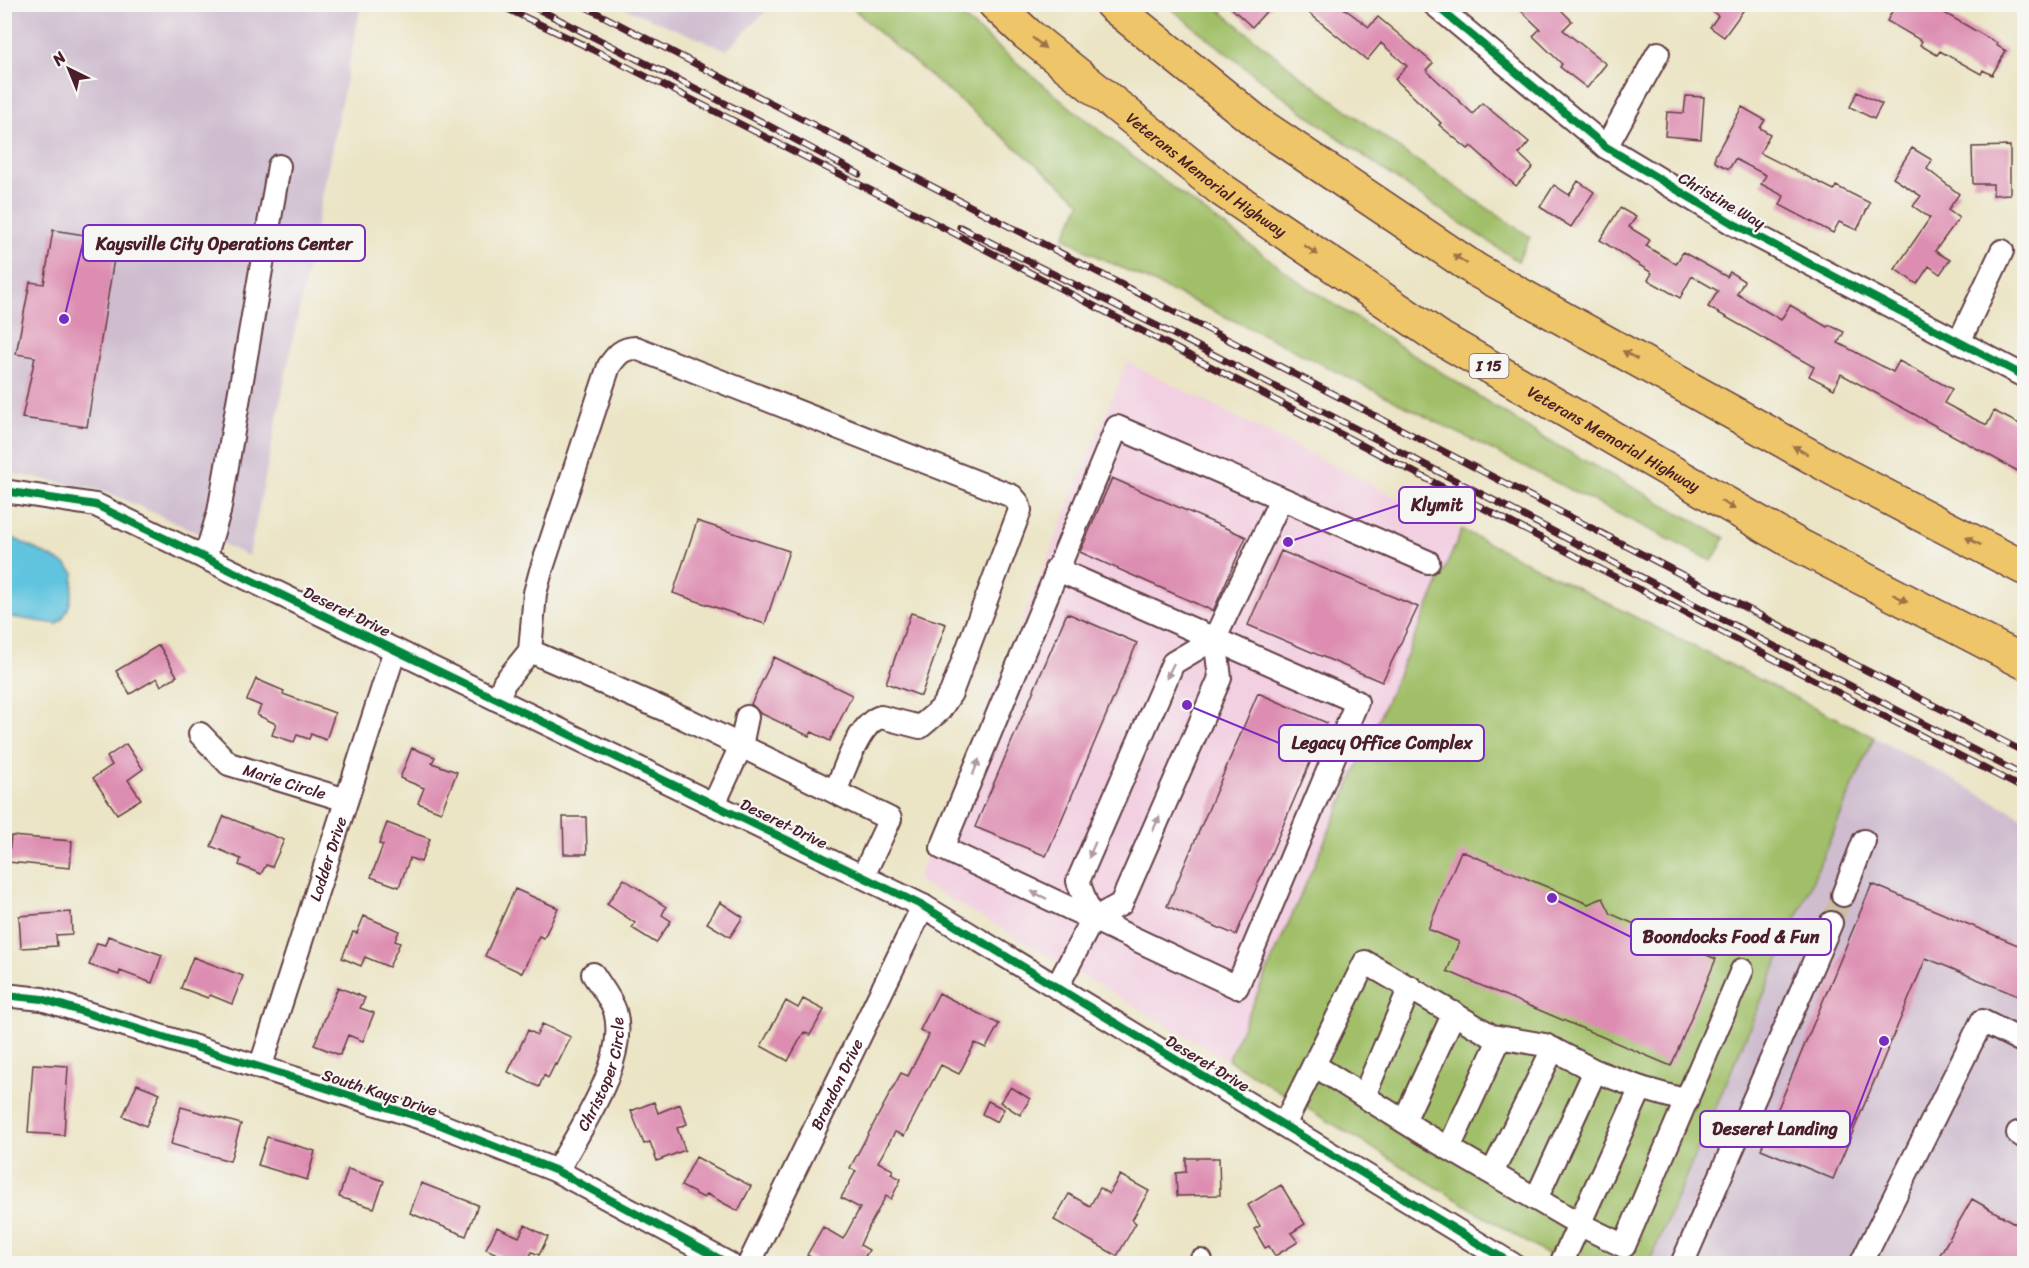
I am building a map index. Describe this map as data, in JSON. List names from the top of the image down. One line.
{"streets":{"highway":["Veterans Memorial Highway","I 15"],"street":["Christine Way","Deseret Drive","Marie Circle","Lodder Drive","Christoper Circle","Brandon Drive","South Kays Drive"]},"crossings":[["Deseret Drive","Lodder Drive"],["Deseret Drive","Brandon Drive"],["Marie Circle","Lodder Drive"],["Lodder Drive","South Kays Drive"],["Christoper Circle","South Kays Drive"]],"places":["Kaysville City Operations Center","Klymit","Legacy Office Complex","Boondocks Food & Fun","Deseret Landing"],"north":"top left"}
